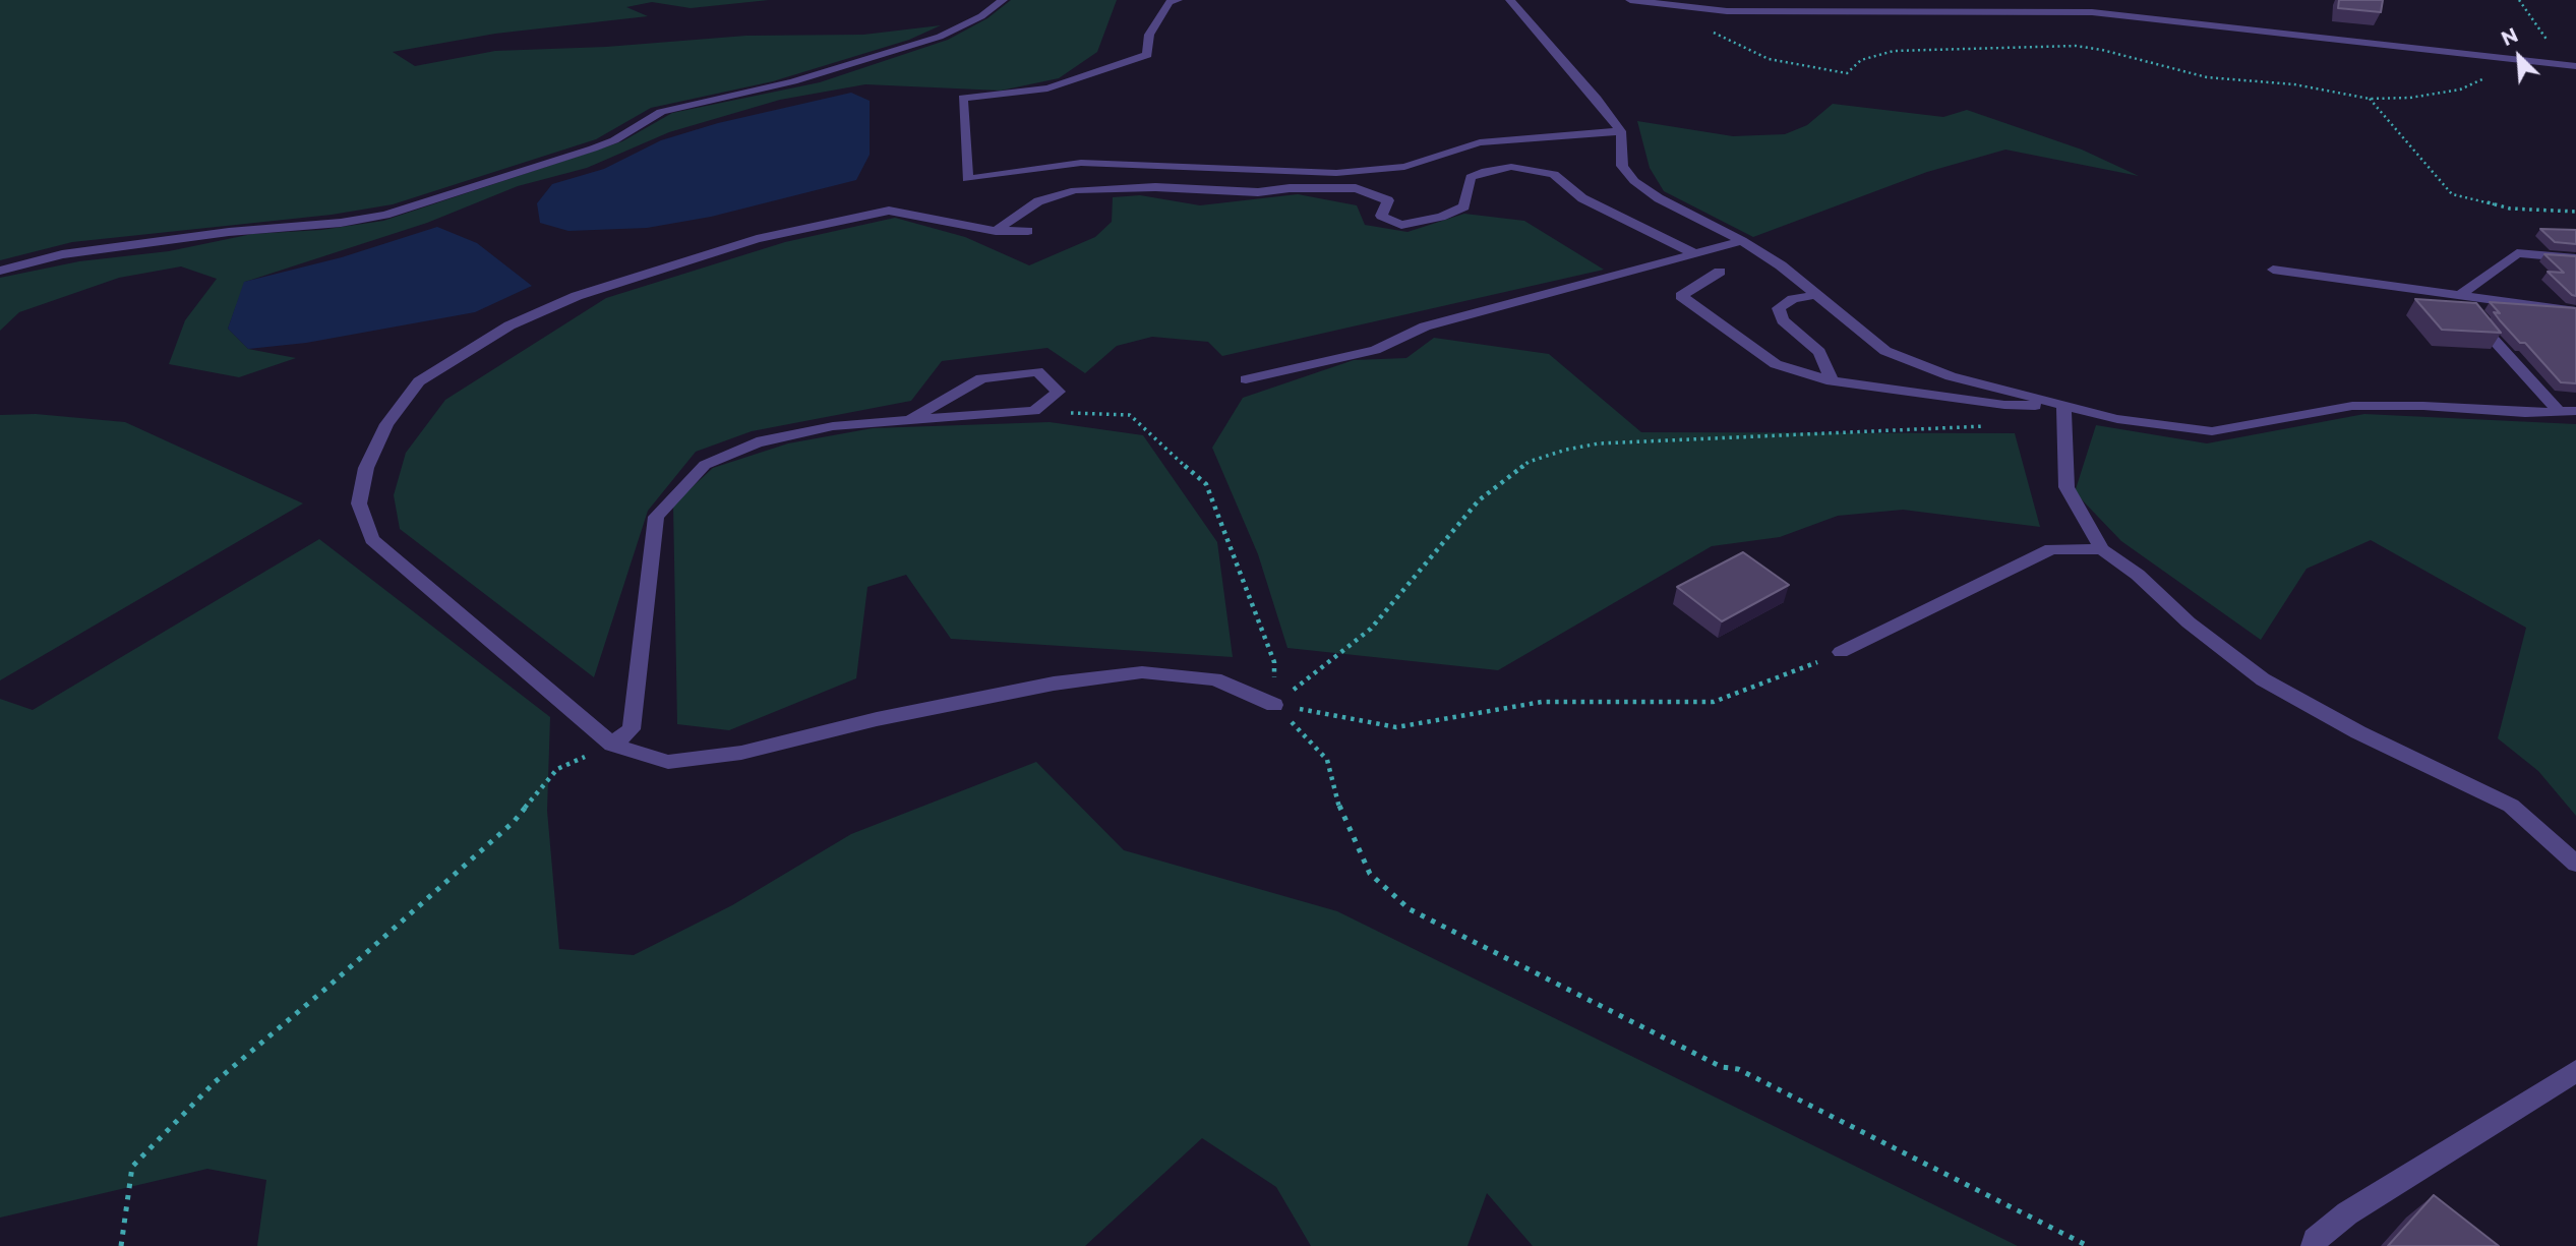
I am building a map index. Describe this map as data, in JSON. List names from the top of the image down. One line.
{"north":"top left"}
